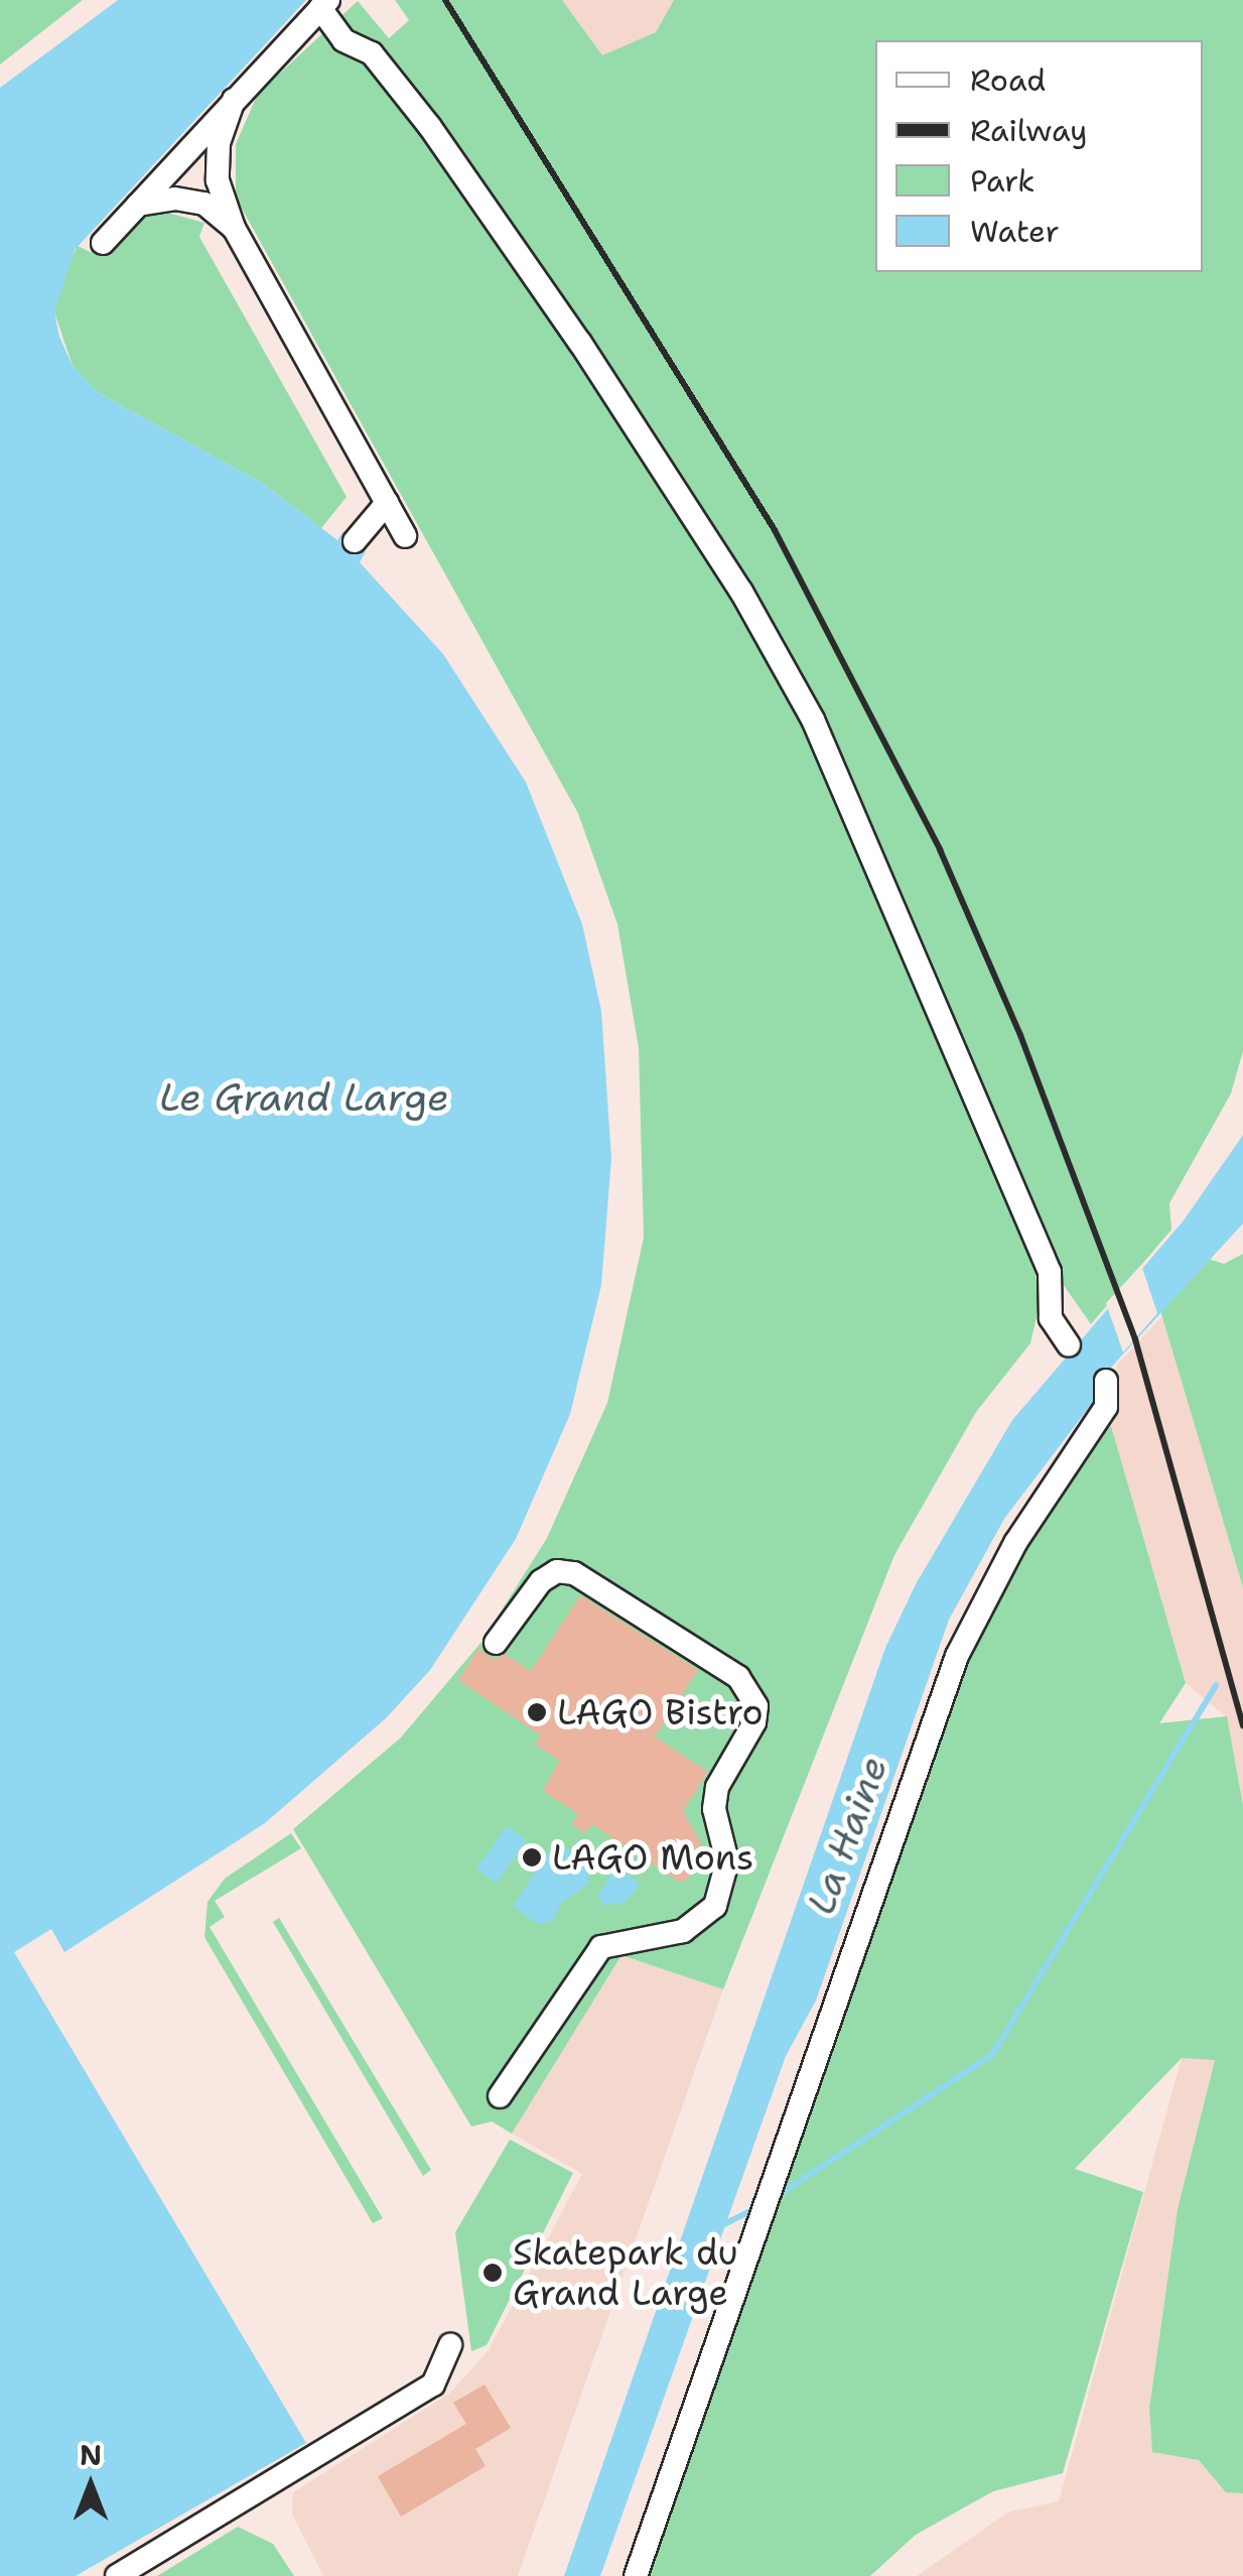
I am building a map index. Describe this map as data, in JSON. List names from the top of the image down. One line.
{"water":["Le Grand Large","La Haine"],"places":["LAGO Bistro","LAGO Mons","Skatepark du Grand Large"],"legend":["Road","Railway","Park","Water"],"north":"top"}
